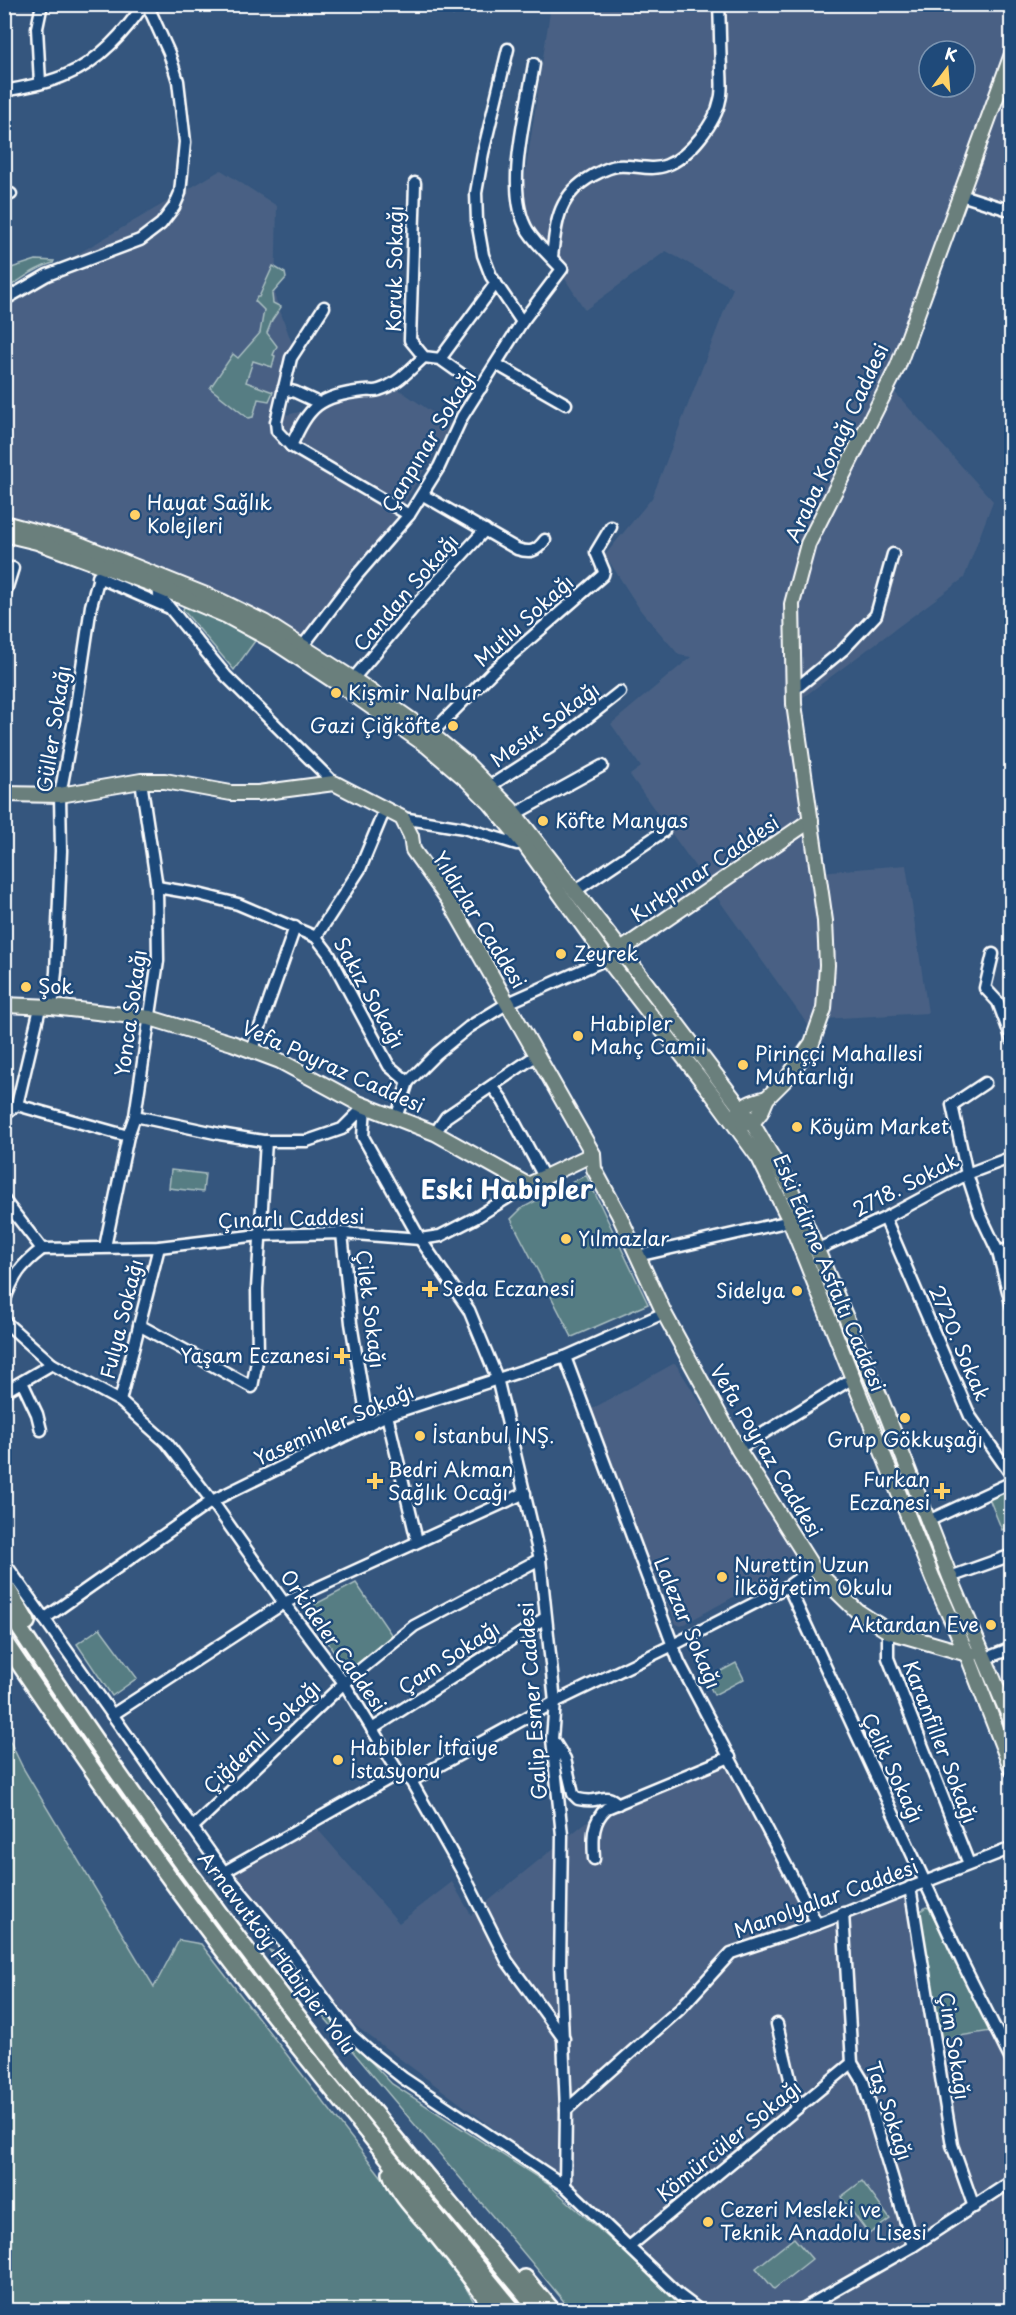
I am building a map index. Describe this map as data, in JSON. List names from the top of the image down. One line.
{"streets":{"highway":["Arnavutköy Habipler Yolu"],"main road":["Araba Konağı Caddesi","Kırkpınar Caddesi","Yıldızlar Caddesi","Vefa Poyraz Caddesi","Çınarlı Caddesi","Eski Edirne Asfaltı Caddesi"],"street":["Koruk Sokağı","Çanpınar Sokağı","Candan Sokağı","Mutlu Sokağı","Mesut Sokağı","Güller Sokağı","Sakız Sokağı","Yonca Sokağı","2718. Sokak","Çilek Sokağı","Fulya Sokağı","2720. Sokak","Yaseminler Sokağı","Lalezar Sokağı","Orkideler Caddesi","Çam Sokağı","Galip Esmer Caddesi","Çiğdemli Sokağı","Karanfiller Sokağı","Çelik Sokağı","Manolyalar Caddesi","Çim Sokağı","Taş Sokağı","Kömürcüler Sokağı"]},"crossings":[["Çanpınar Sokağı","Candan Sokağı"],["Çanpınar Sokağı","Eski Edirne Asfaltı Caddesi"],["Araba Konağı Caddesi","Kırkpınar Caddesi"],["Candan Sokağı","Eski Edirne Asfaltı Caddesi"],["Mutlu Sokağı","Eski Edirne Asfaltı Caddesi"],["Mesut Sokağı","Eski Edirne Asfaltı Caddesi"],["Güller Sokağı","Vefa Poyraz Caddesi"],["Güller Sokağı","Eski Edirne Asfaltı Caddesi"],["Kırkpınar Caddesi","Eski Edirne Asfaltı Caddesi"],["Yıldızlar Caddesi","Vefa Poyraz Caddesi"],["Yıldızlar Caddesi","Çınarlı Caddesi"],["Sakız Sokağı","Yonca Sokağı"],["Yonca Sokağı","Vefa Poyraz Caddesi"],["Yonca Sokağı","Çınarlı Caddesi"],["Vefa Poyraz Caddesi","Çınarlı Caddesi"],["Vefa Poyraz Caddesi","Eski Edirne Asfaltı Caddesi"],["Vefa Poyraz Caddesi","Yaseminler Sokağı"],["Vefa Poyraz Caddesi","Galip Esmer Caddesi"],["Vefa Poyraz Caddesi","Karanfiller Sokağı"],["2718. Sokak","Eski Edirne Asfaltı Caddesi"],["2718. Sokak","2720. Sokak"],["Çınarlı Caddesi","Çilek Sokağı"],["Çınarlı Caddesi","Fulya Sokağı"],["Çınarlı Caddesi","Galip Esmer Caddesi"],["Çilek Sokağı","Yaseminler Sokağı"],["Fulya Sokağı","Orkideler Caddesi"],["Yaseminler Sokağı","Lalezar Sokağı"],["Yaseminler Sokağı","Orkideler Caddesi"],["Yaseminler Sokağı","Galip Esmer Caddesi"],["Lalezar Sokağı","Manolyalar Caddesi"],["Orkideler Caddesi","Çam Sokağı"],["Orkideler Caddesi","Galip Esmer Caddesi"],["Orkideler Caddesi","Çiğdemli Sokağı"],["Çam Sokağı","Galip Esmer Caddesi"],["Galip Esmer Caddesi","Çiğdemli Sokağı"],["Galip Esmer Caddesi","Manolyalar Caddesi"],["Karanfiller Sokağı","Manolyalar Caddesi"],["Çelik Sokağı","Manolyalar Caddesi"],["Manolyalar Caddesi","Çim Sokağı"],["Manolyalar Caddesi","Taş Sokağı"],["Taş Sokağı","Kömürcüler Sokağı"]],"districts":["Eski Habipler"],"places":{"other":["Hayat Sağlık Kolejleri","Kişmir Nalbur","Gazi Çiğköfte","Köfte Manyas","Zeyrek","Şok","Habipler Mahç Camii","Pirinççi Mahallesi Muhtarlığı","Köyüm Market","Yılmazlar","Sidelya","Grup Gökkuşağı","İstanbul İNŞ.","Nurettin Uzun İlköğretim Okulu","Aktardan Eve","Habibler İtfaiye İstasyonu","Cezeri Mesleki ve Teknik Anadolu Lisesi"],"health":["Seda Eczanesi","Yaşam Eczanesi","Bedri Akman Sağlık Ocağı","Furkan Eczanesi"]},"north":"top"}
